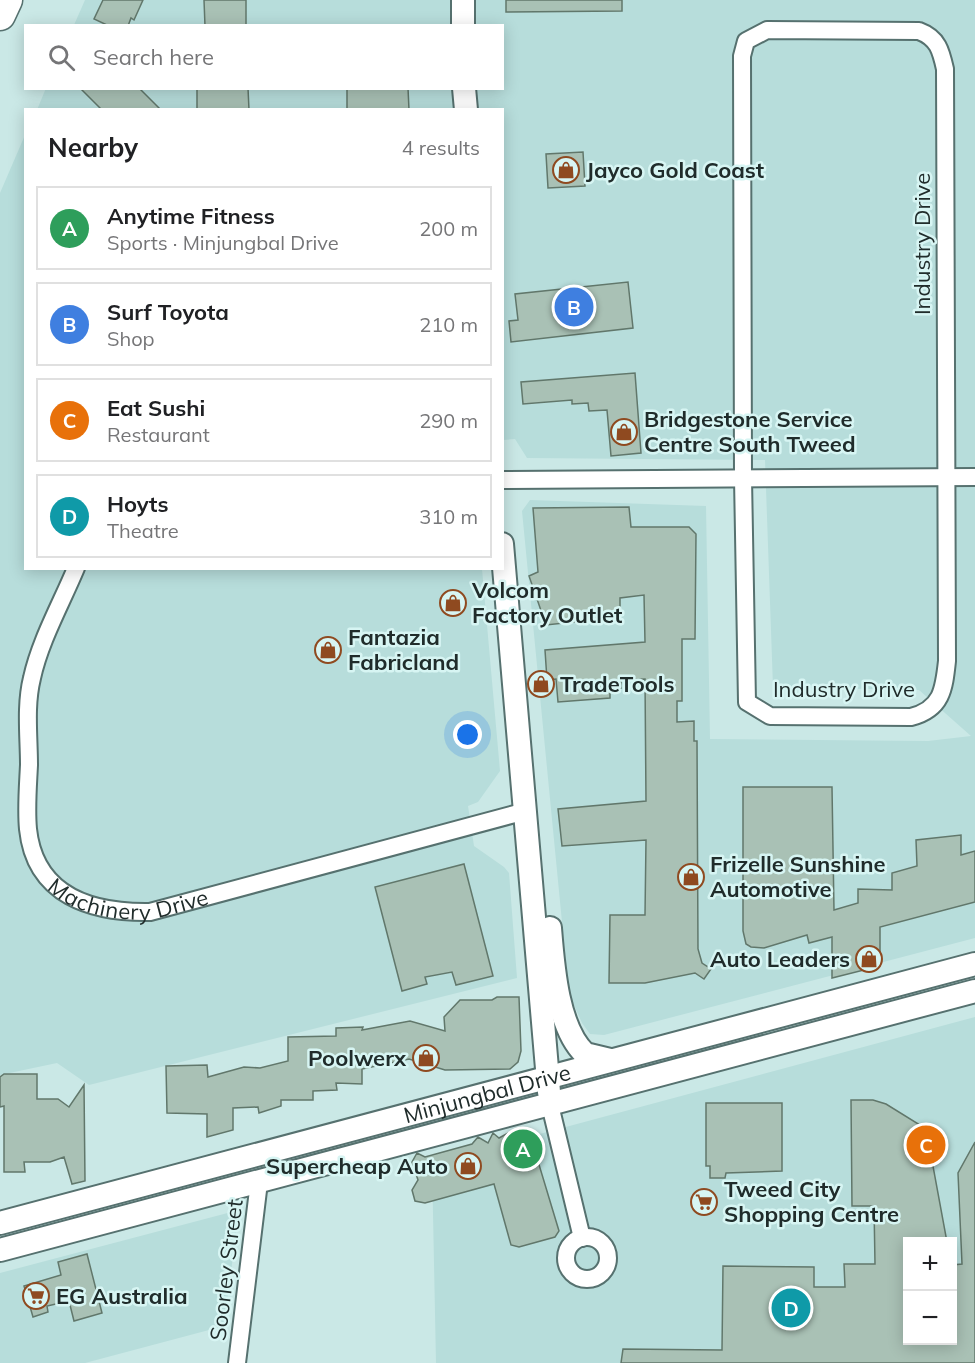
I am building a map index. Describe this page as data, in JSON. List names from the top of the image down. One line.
{"streets":{"main road":["Minjungbal Drive"],"street":["Industry Drive","Machinery Drive","Soorley Street"]},"crossings":[["Minjungbal Drive","Soorley Street"]],"places":{"shop":["Jayco Gold Coast","Bridgestone Service Centre South Tweed","Volcom Factory Outlet","Fantazia Fabricland","TradeTools","Frizelle Sunshine Automotive","Auto Leaders","Poolwerx","Supercheap Auto"],"supermarket":["Tweed City Shopping Centre","EG Australia"]},"page":{"search":"Search here","heading":["Nearby","4 results"],"list":[{"mark":"A","name":"Anytime Fitness","note":"Sports · Minjungbal Drive","value":"200 m"},{"mark":"B","name":"Surf Toyota","note":"Shop","value":"210 m"},{"mark":"C","name":"Eat Sushi","note":"Restaurant","value":"290 m"},{"mark":"D","name":"Hoyts","note":"Theatre","value":"310 m"}],"pins":["B","C","A","D"],"map_buttons":["+","−"]}}
